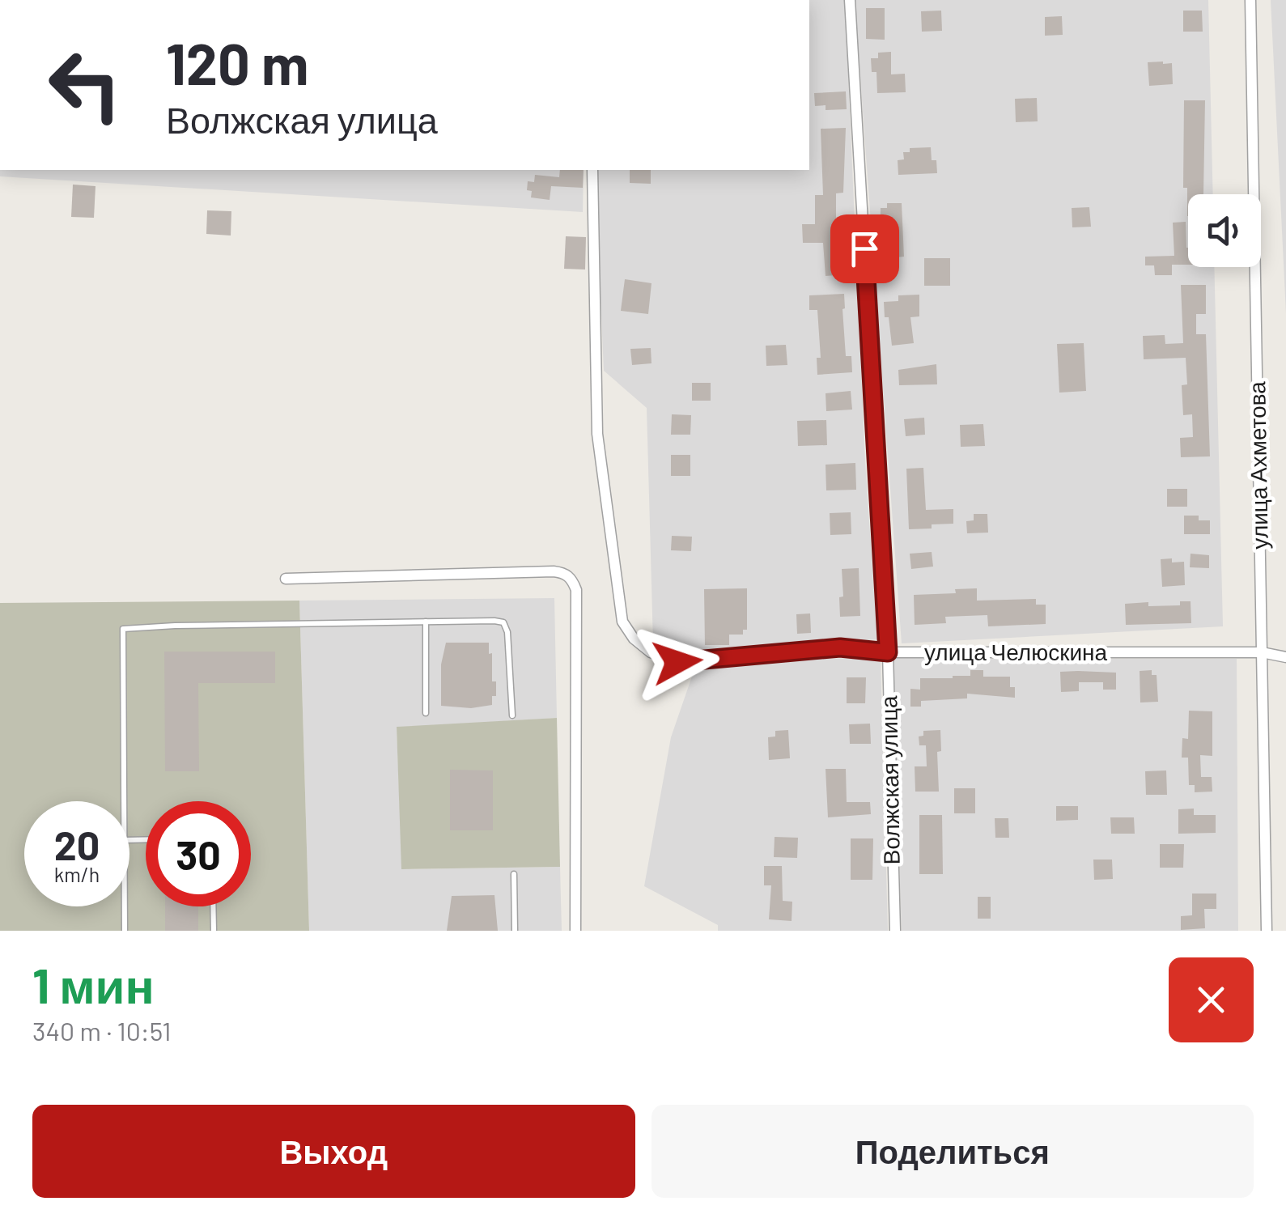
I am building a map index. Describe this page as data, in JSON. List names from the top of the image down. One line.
{"streets":{"street":["улица Ахметова","улица Челюскина","Волжская улица"]},"crossings":[["улица Ахметова","улица Челюскина"],["улица Челюскина","Волжская улица"]],"page":{"turn":["120 m","Волжская улица"],"speed":"20 km/h","limit":"30","heading":["1 мин","340 m · 10:51"],"buttons":["Выход","Поделиться"]}}
